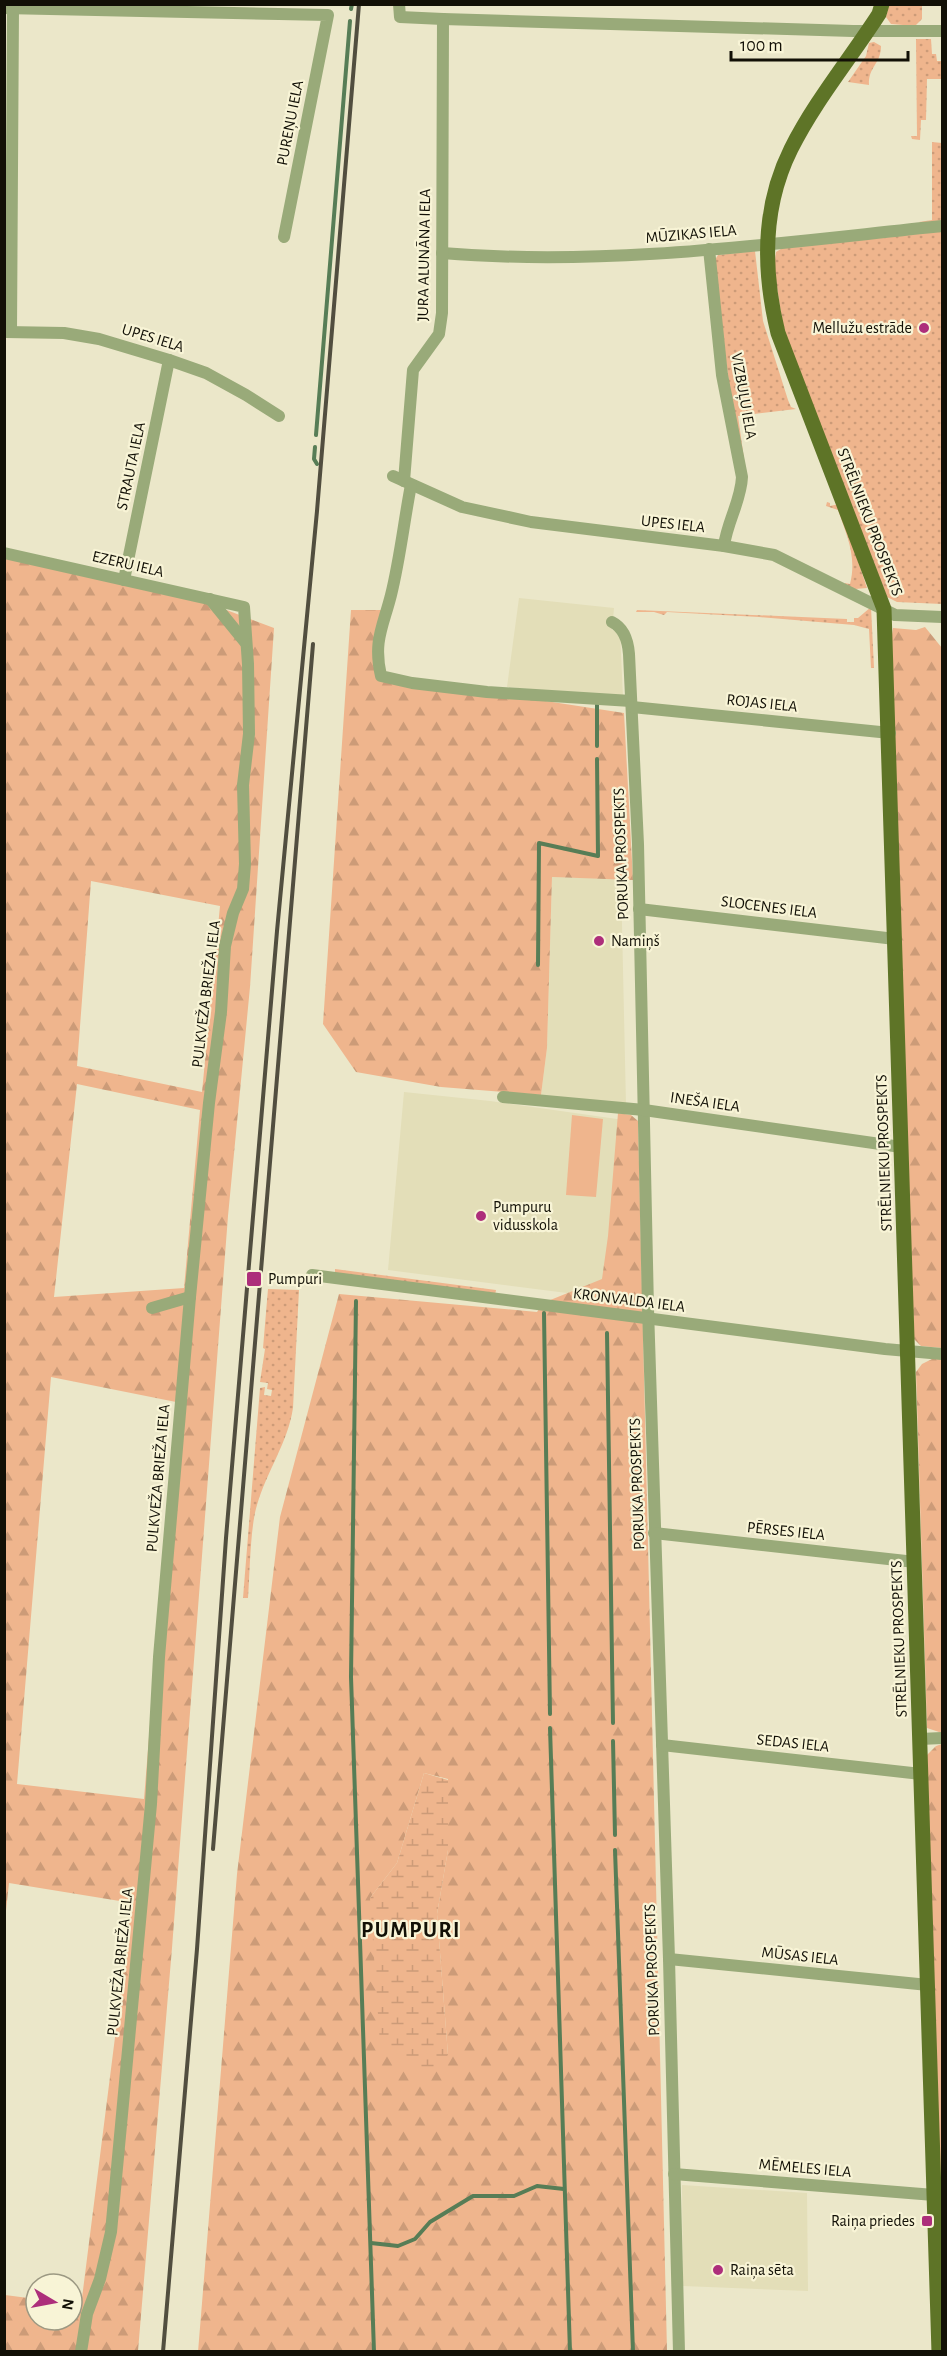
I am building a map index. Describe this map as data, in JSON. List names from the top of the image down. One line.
{"streets":{"main road":["STRĒLNIEKU PROSPEKTS"],"street":["PUREŅU IELA","MŪZIKAS IELA","JURA ALUNĀNA IELA","UPES IELA","VIZBUĻU IELA","STRAUTA IELA","EZERU IELA","ROJAS IELA","PORUKA PROSPEKTS","SLOCENES IELA","PULKVEŽA BRIEŽA IELA","INEŠA IELA","KRONVALDA IELA","PĒRSES IELA","SEDAS IELA","MŪSAS IELA","MĒMELES IELA"]},"crossings":[["MŪZIKAS IELA","JURA ALUNĀNA IELA"],["MŪZIKAS IELA","VIZBUĻU IELA"],["MŪZIKAS IELA","STRĒLNIEKU PROSPEKTS"],["JURA ALUNĀNA IELA","UPES IELA"],["JURA ALUNĀNA IELA","ROJAS IELA"],["UPES IELA","VIZBUĻU IELA"],["UPES IELA","STRAUTA IELA"],["UPES IELA","STRĒLNIEKU PROSPEKTS"],["STRAUTA IELA","EZERU IELA"],["STRĒLNIEKU PROSPEKTS","ROJAS IELA"],["STRĒLNIEKU PROSPEKTS","SLOCENES IELA"],["STRĒLNIEKU PROSPEKTS","INEŠA IELA"],["STRĒLNIEKU PROSPEKTS","KRONVALDA IELA"],["STRĒLNIEKU PROSPEKTS","PĒRSES IELA"],["STRĒLNIEKU PROSPEKTS","SEDAS IELA"],["STRĒLNIEKU PROSPEKTS","MŪSAS IELA"],["STRĒLNIEKU PROSPEKTS","MĒMELES IELA"],["EZERU IELA","PULKVEŽA BRIEŽA IELA"],["ROJAS IELA","PORUKA PROSPEKTS"],["PORUKA PROSPEKTS","SLOCENES IELA"],["PORUKA PROSPEKTS","INEŠA IELA"],["PORUKA PROSPEKTS","KRONVALDA IELA"],["PORUKA PROSPEKTS","PĒRSES IELA"],["PORUKA PROSPEKTS","SEDAS IELA"],["PORUKA PROSPEKTS","MŪSAS IELA"],["PORUKA PROSPEKTS","MĒMELES IELA"]],"districts":["PUMPURI"],"places":{"other":["Mellužu estrāde","Namiņš","Pumpuru vidusskola","Raiņa sēta"],"transit":["Pumpuri","Raiņa priedes"]},"scale_bar":"100 m","north":"right"}
